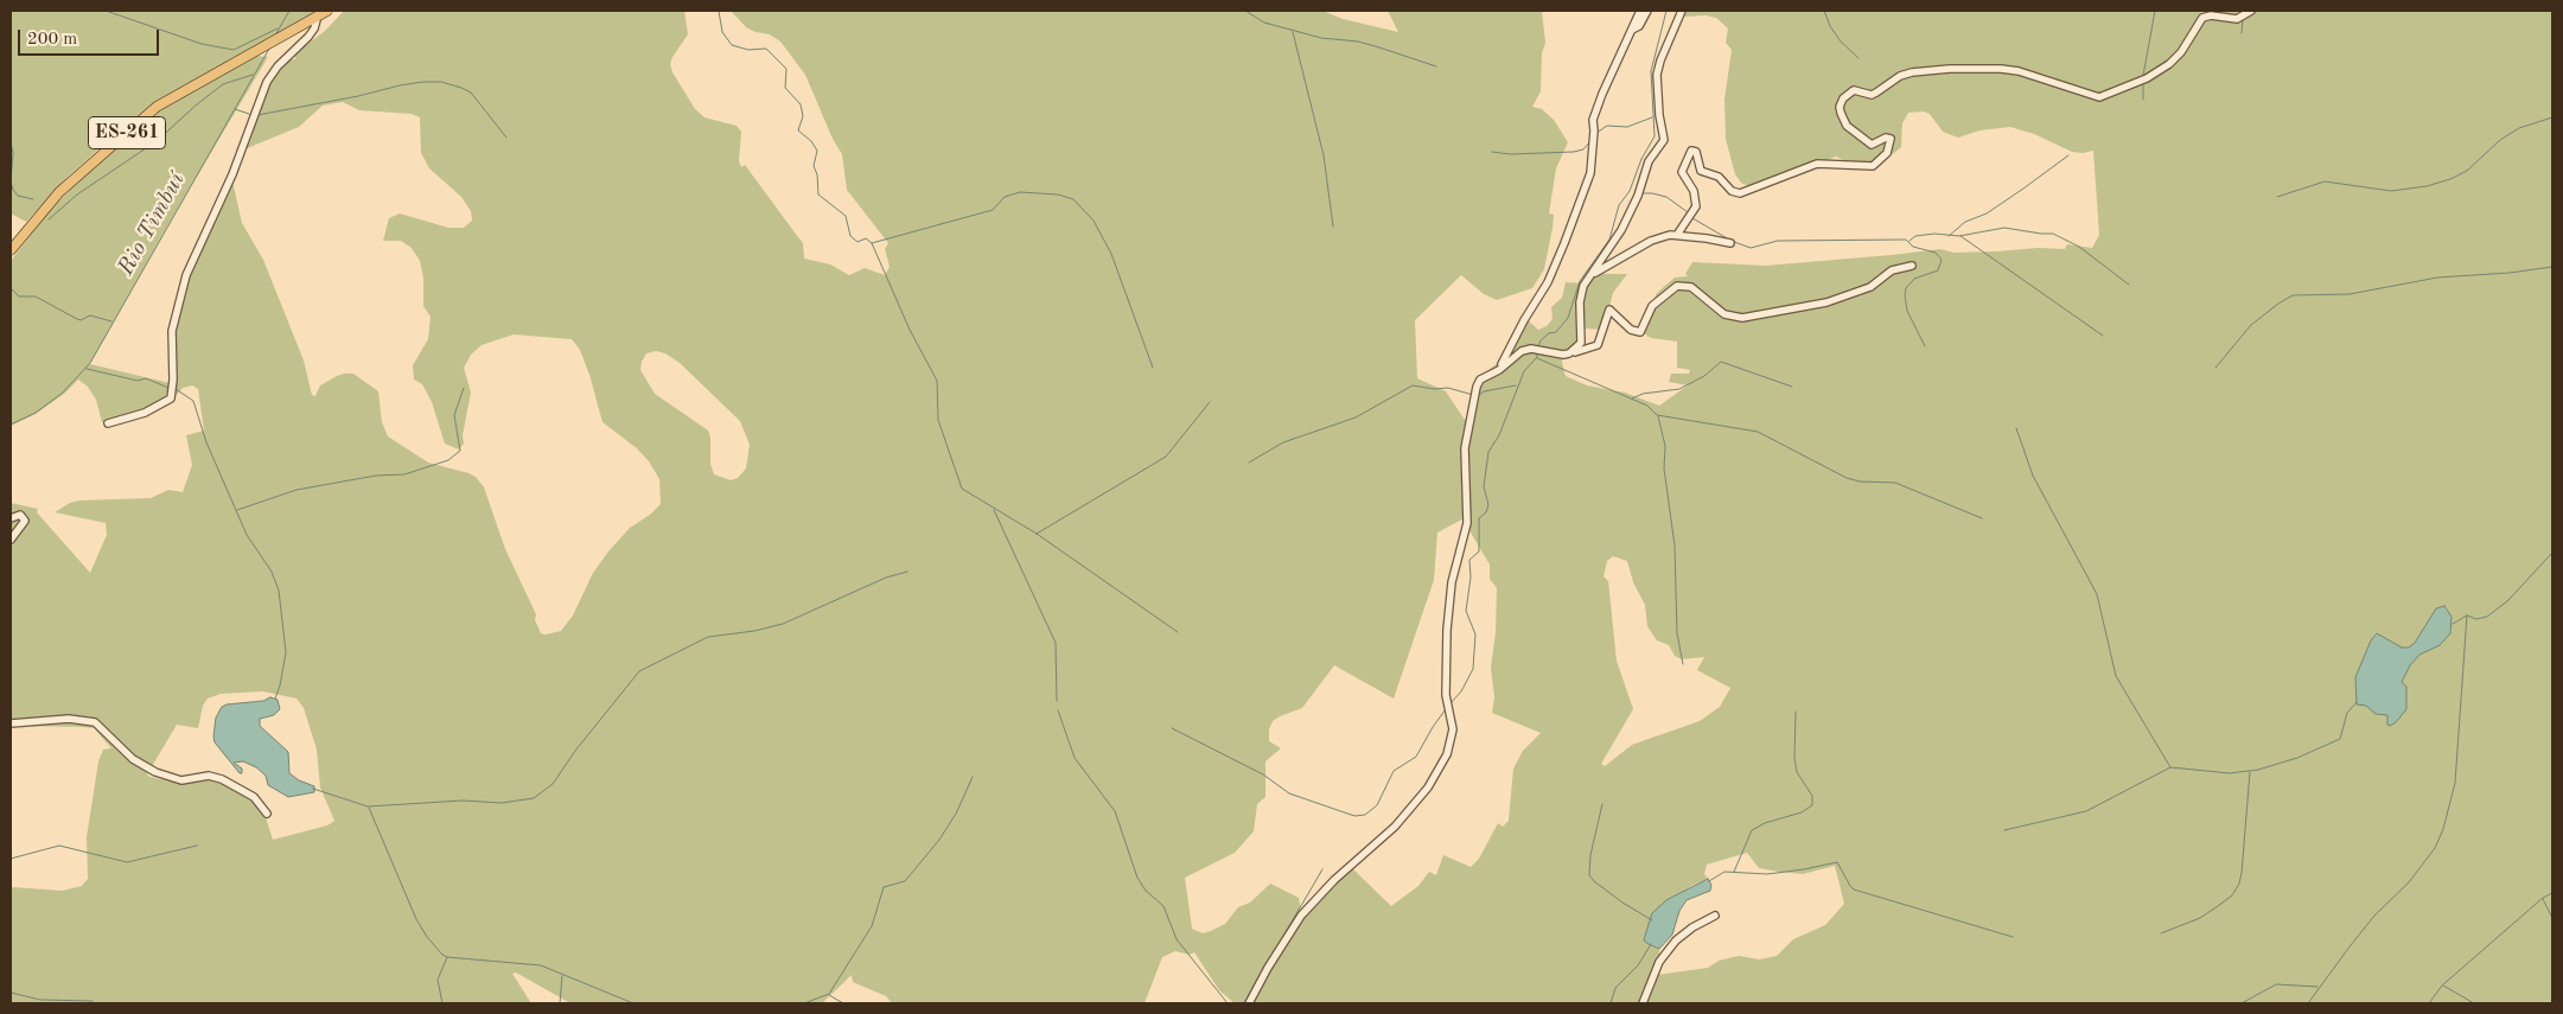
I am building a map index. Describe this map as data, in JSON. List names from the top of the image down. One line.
{"streets":{"main road":["ES-261"]},"water":["Rio Timbuí"],"scale_bar":"200 m"}
